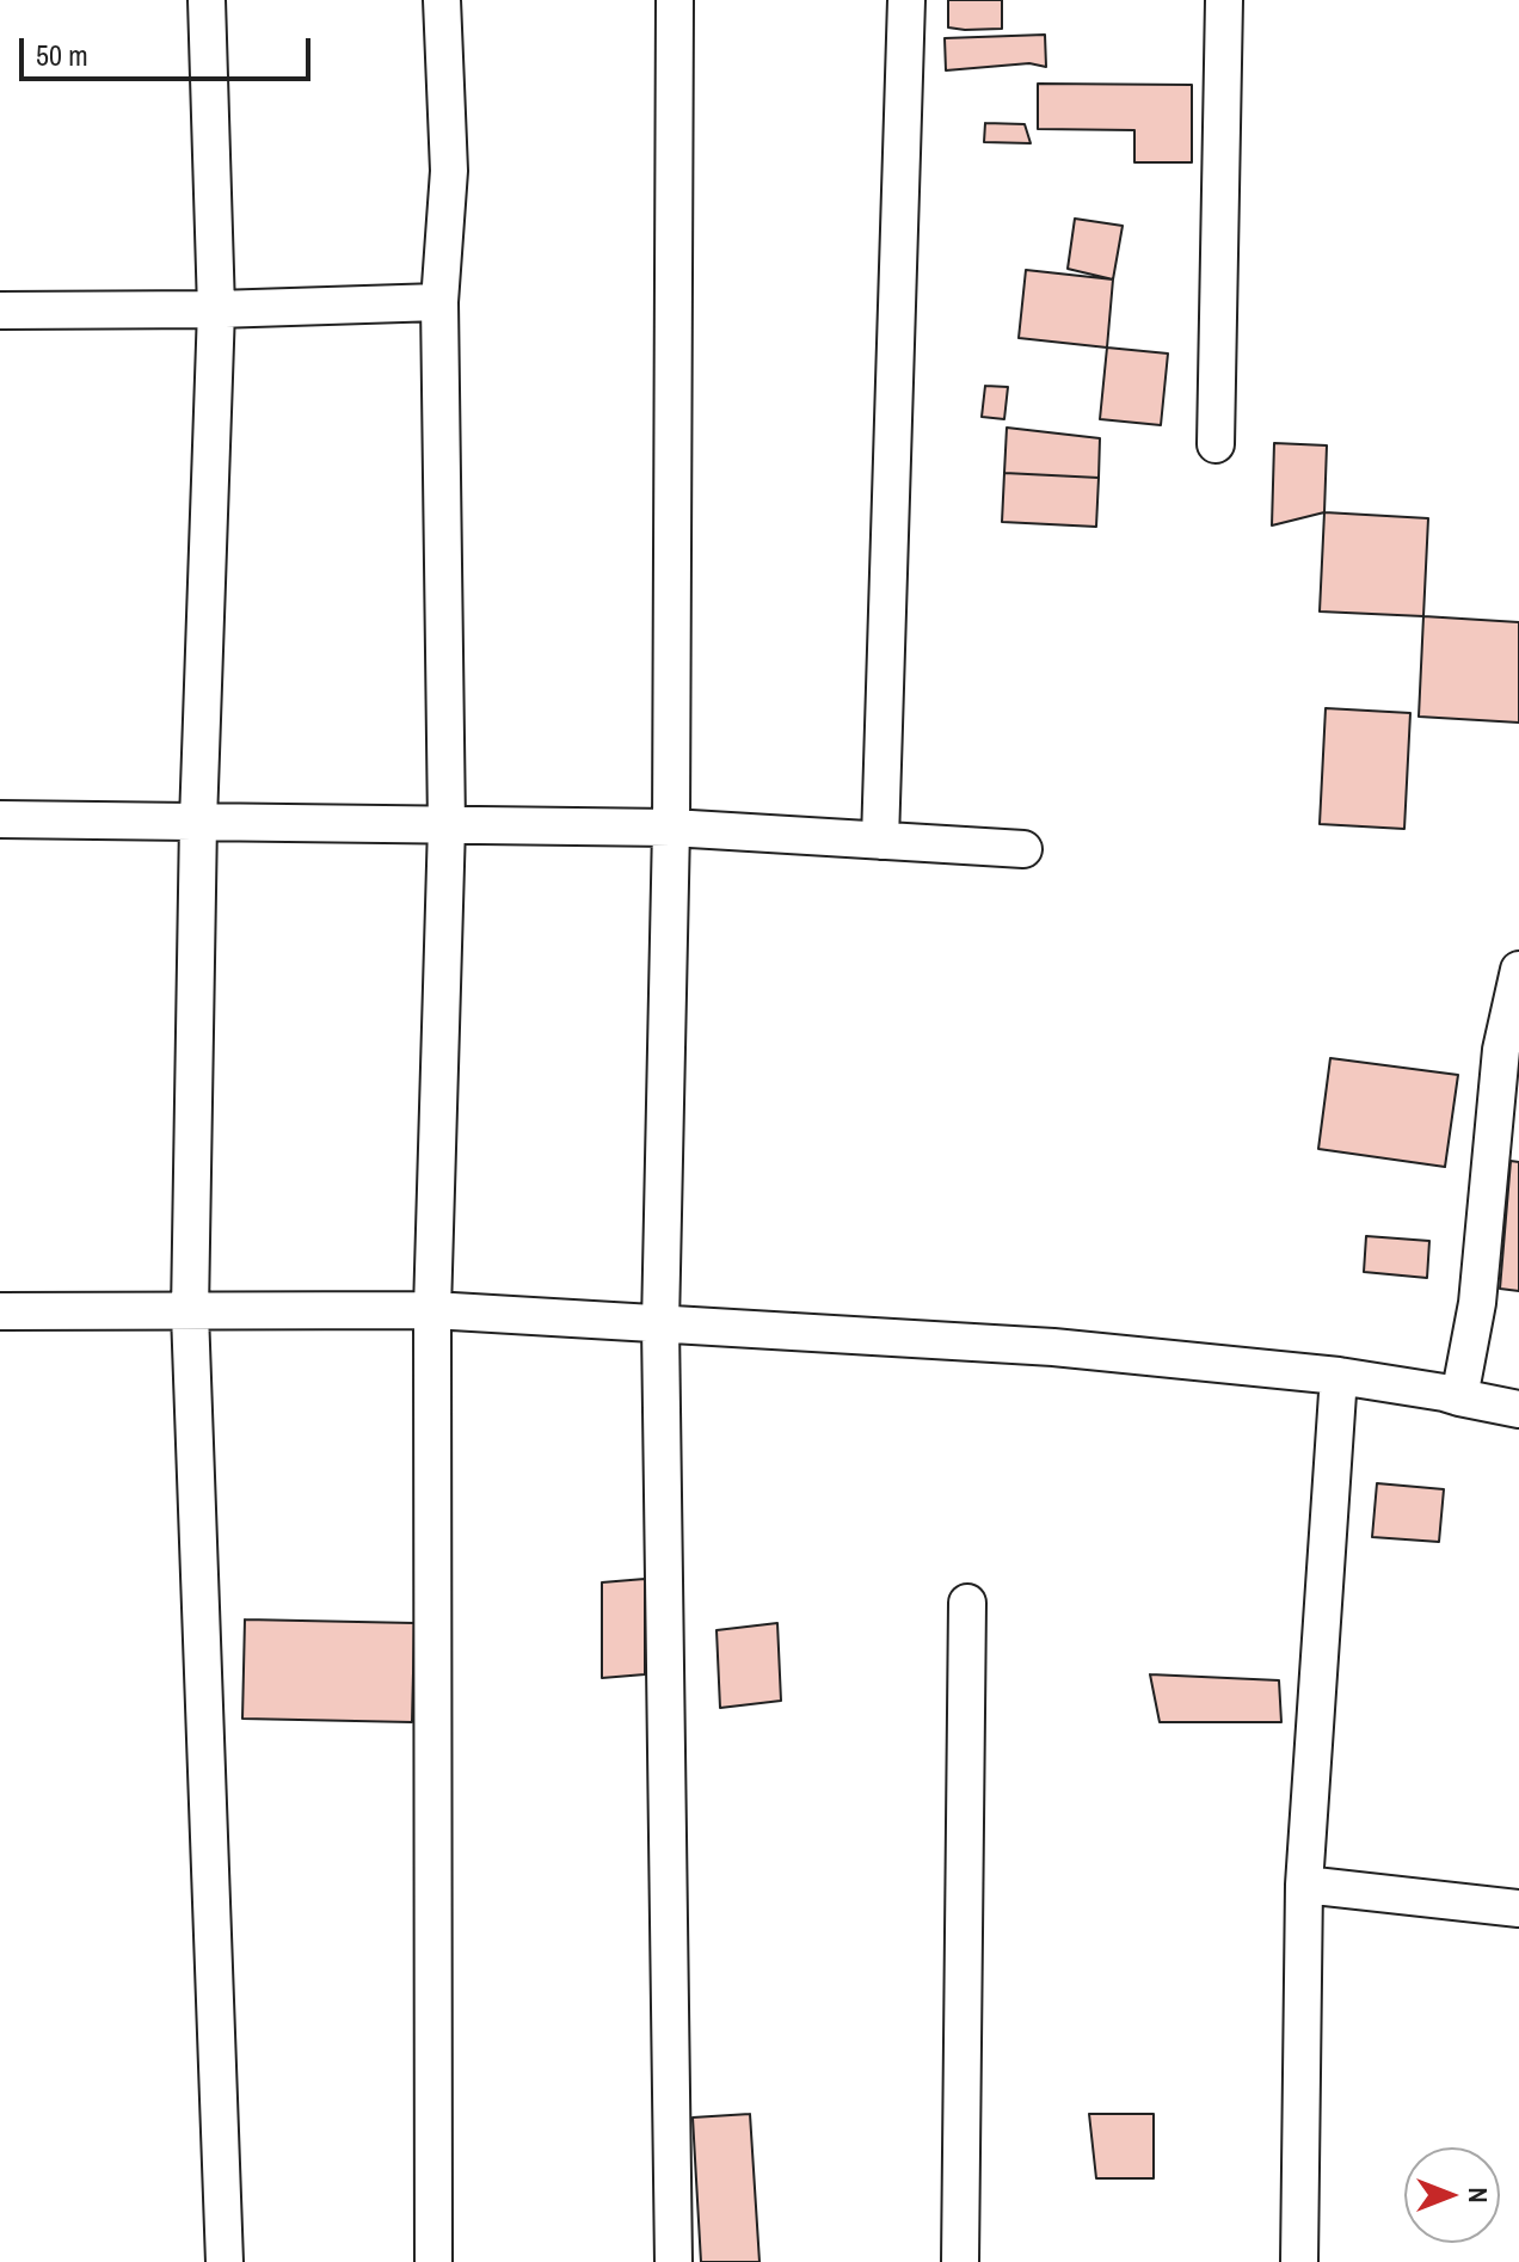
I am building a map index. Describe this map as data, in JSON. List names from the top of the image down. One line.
{"scale_bar":"50 m","north":"right"}
